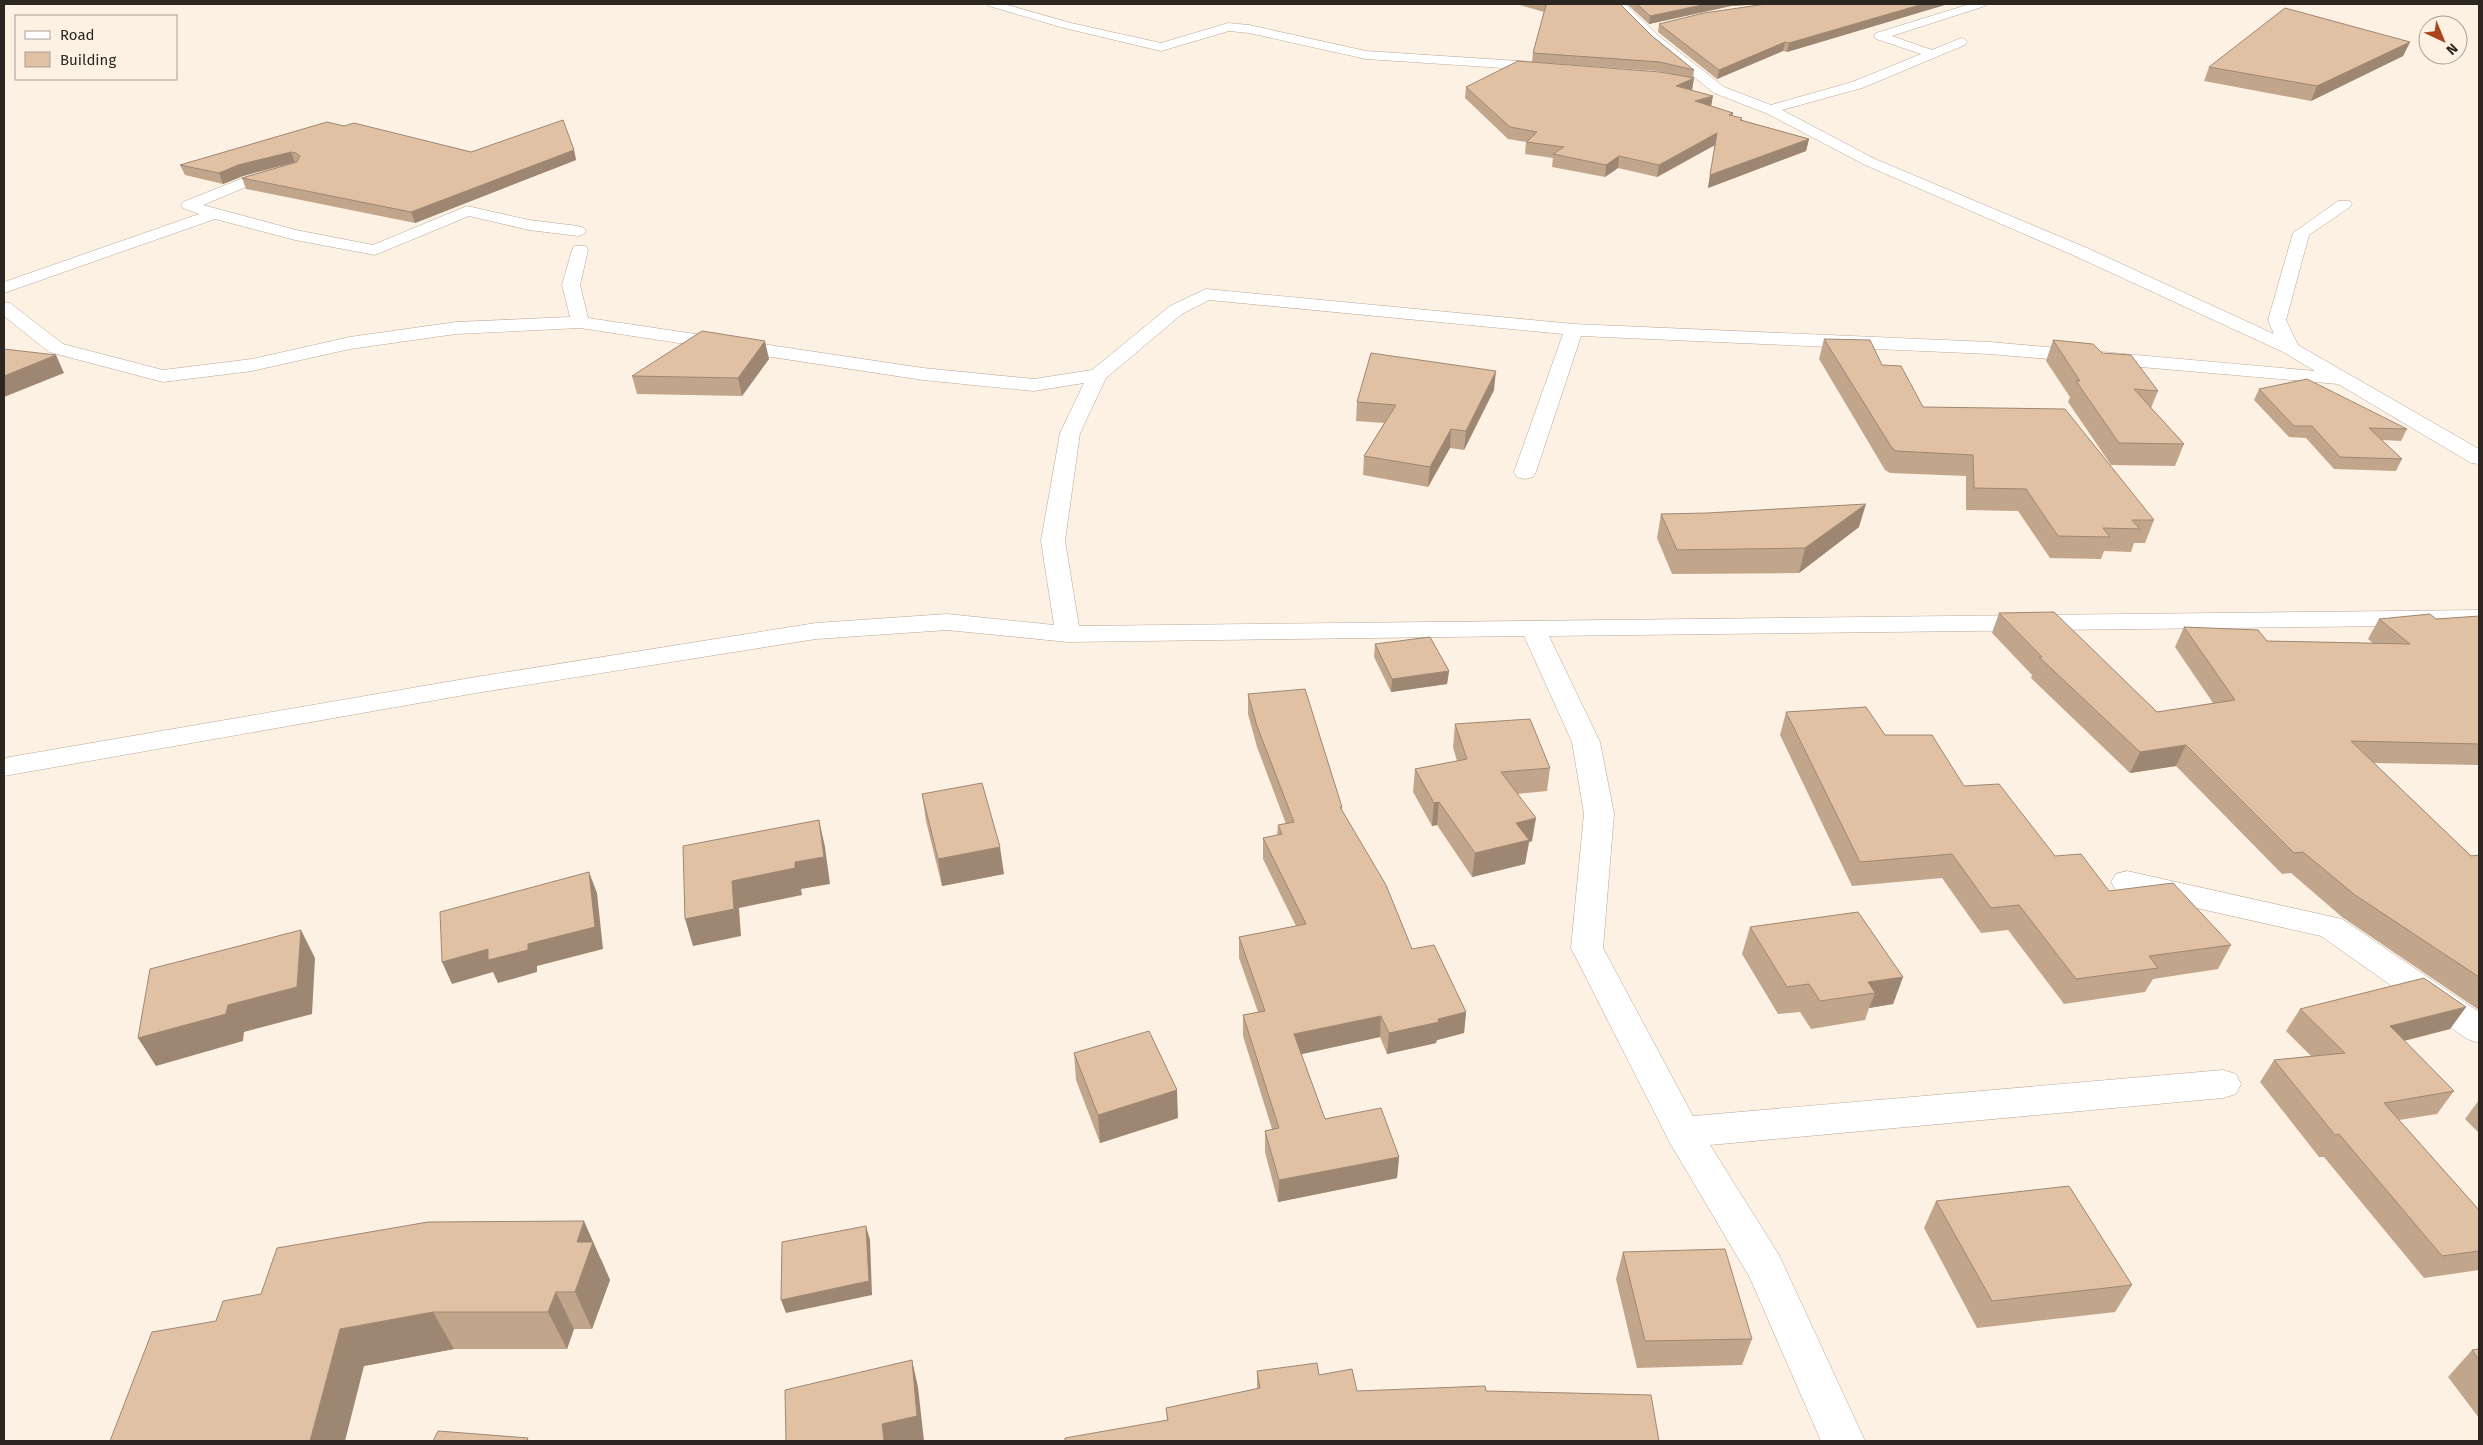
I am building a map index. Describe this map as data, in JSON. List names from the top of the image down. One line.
{"legend":["Road","Building"],"north":"bottom right"}
